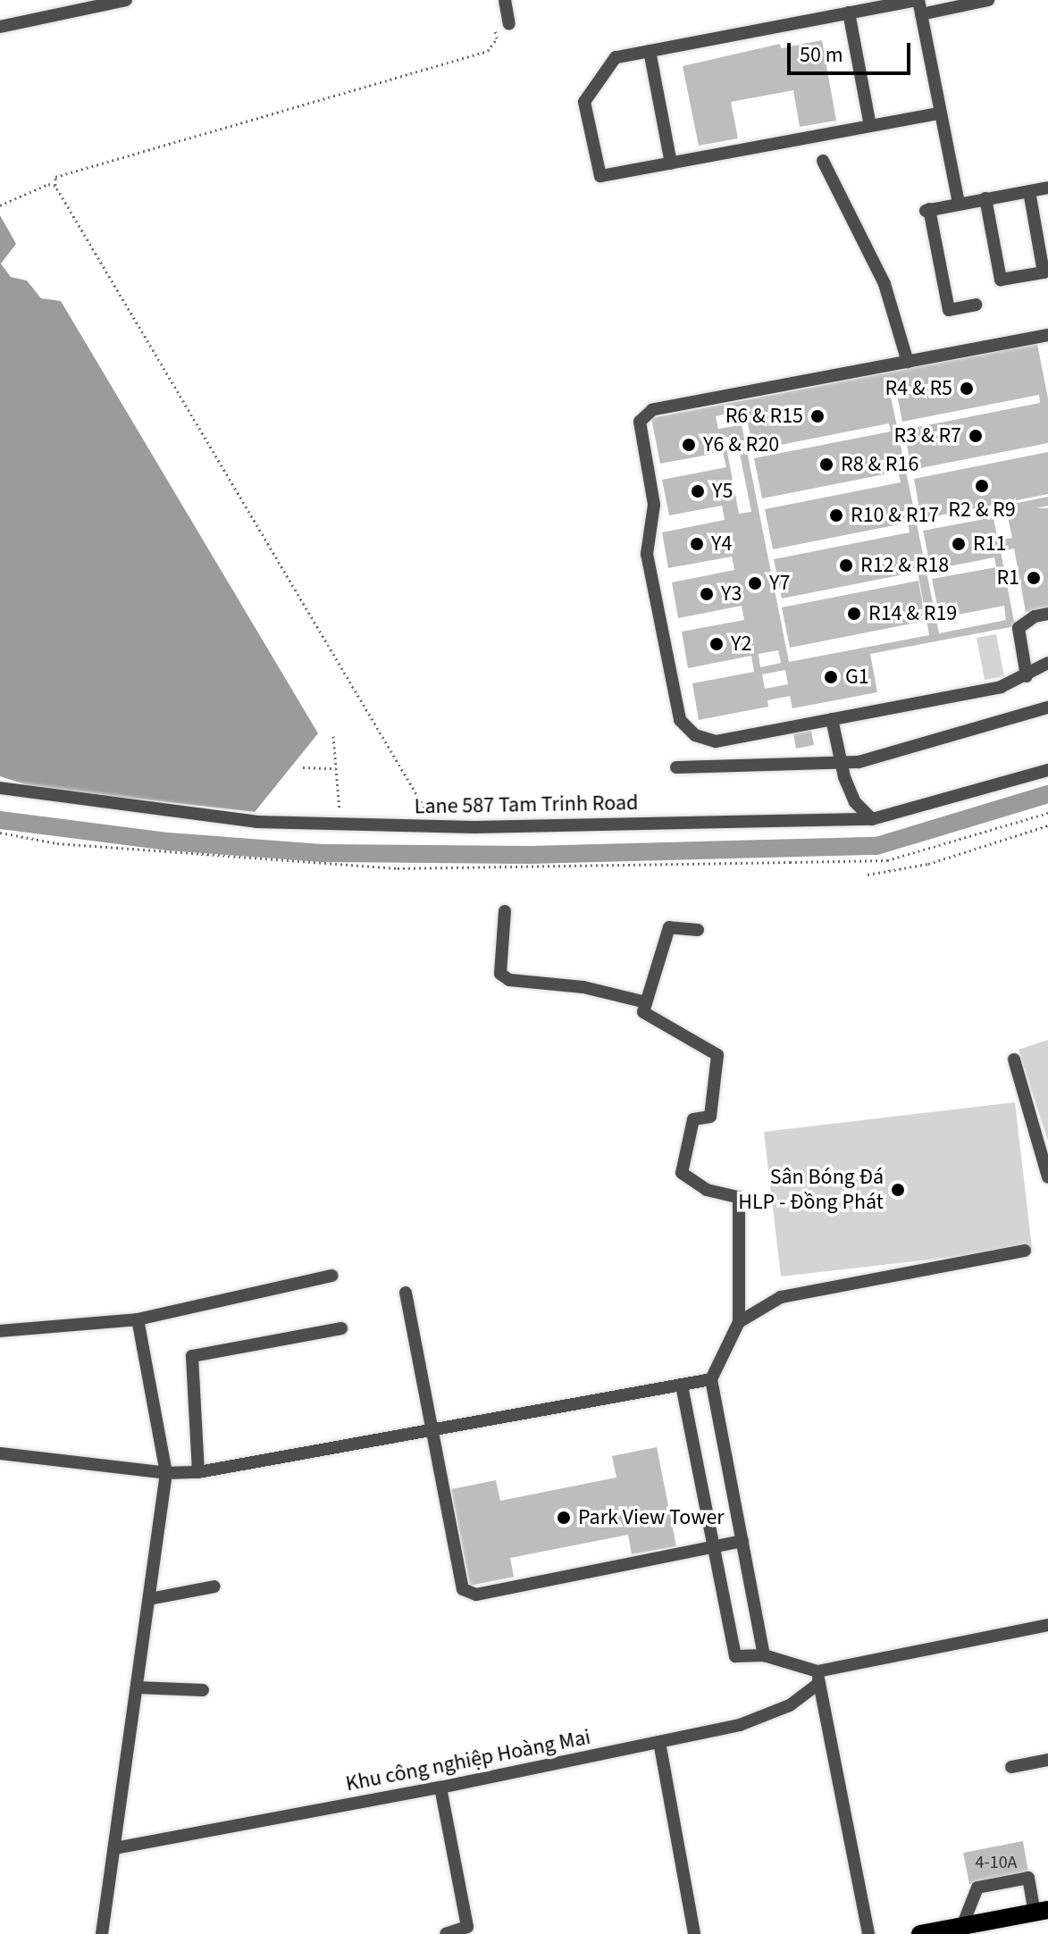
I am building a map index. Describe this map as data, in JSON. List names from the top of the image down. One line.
{"streets":{"street":["Lane 587 Tam Trinh Road","Khu công nghiệp Hoàng Mai"]},"places":["R4 & R5","R6 & R15","R3 & R7","Y6 & R20","R8 & R16","R2 & R9","Y5","R10 & R17","Y4","R11","R12 & R18","R1","Y7","Y3","R14 & R19","Y2","G1","Sân Bóng Đá HLP - Đồng Phát","Park View Tower"],"house_numbers":["4-10A"],"scale_bar":"50 m"}
